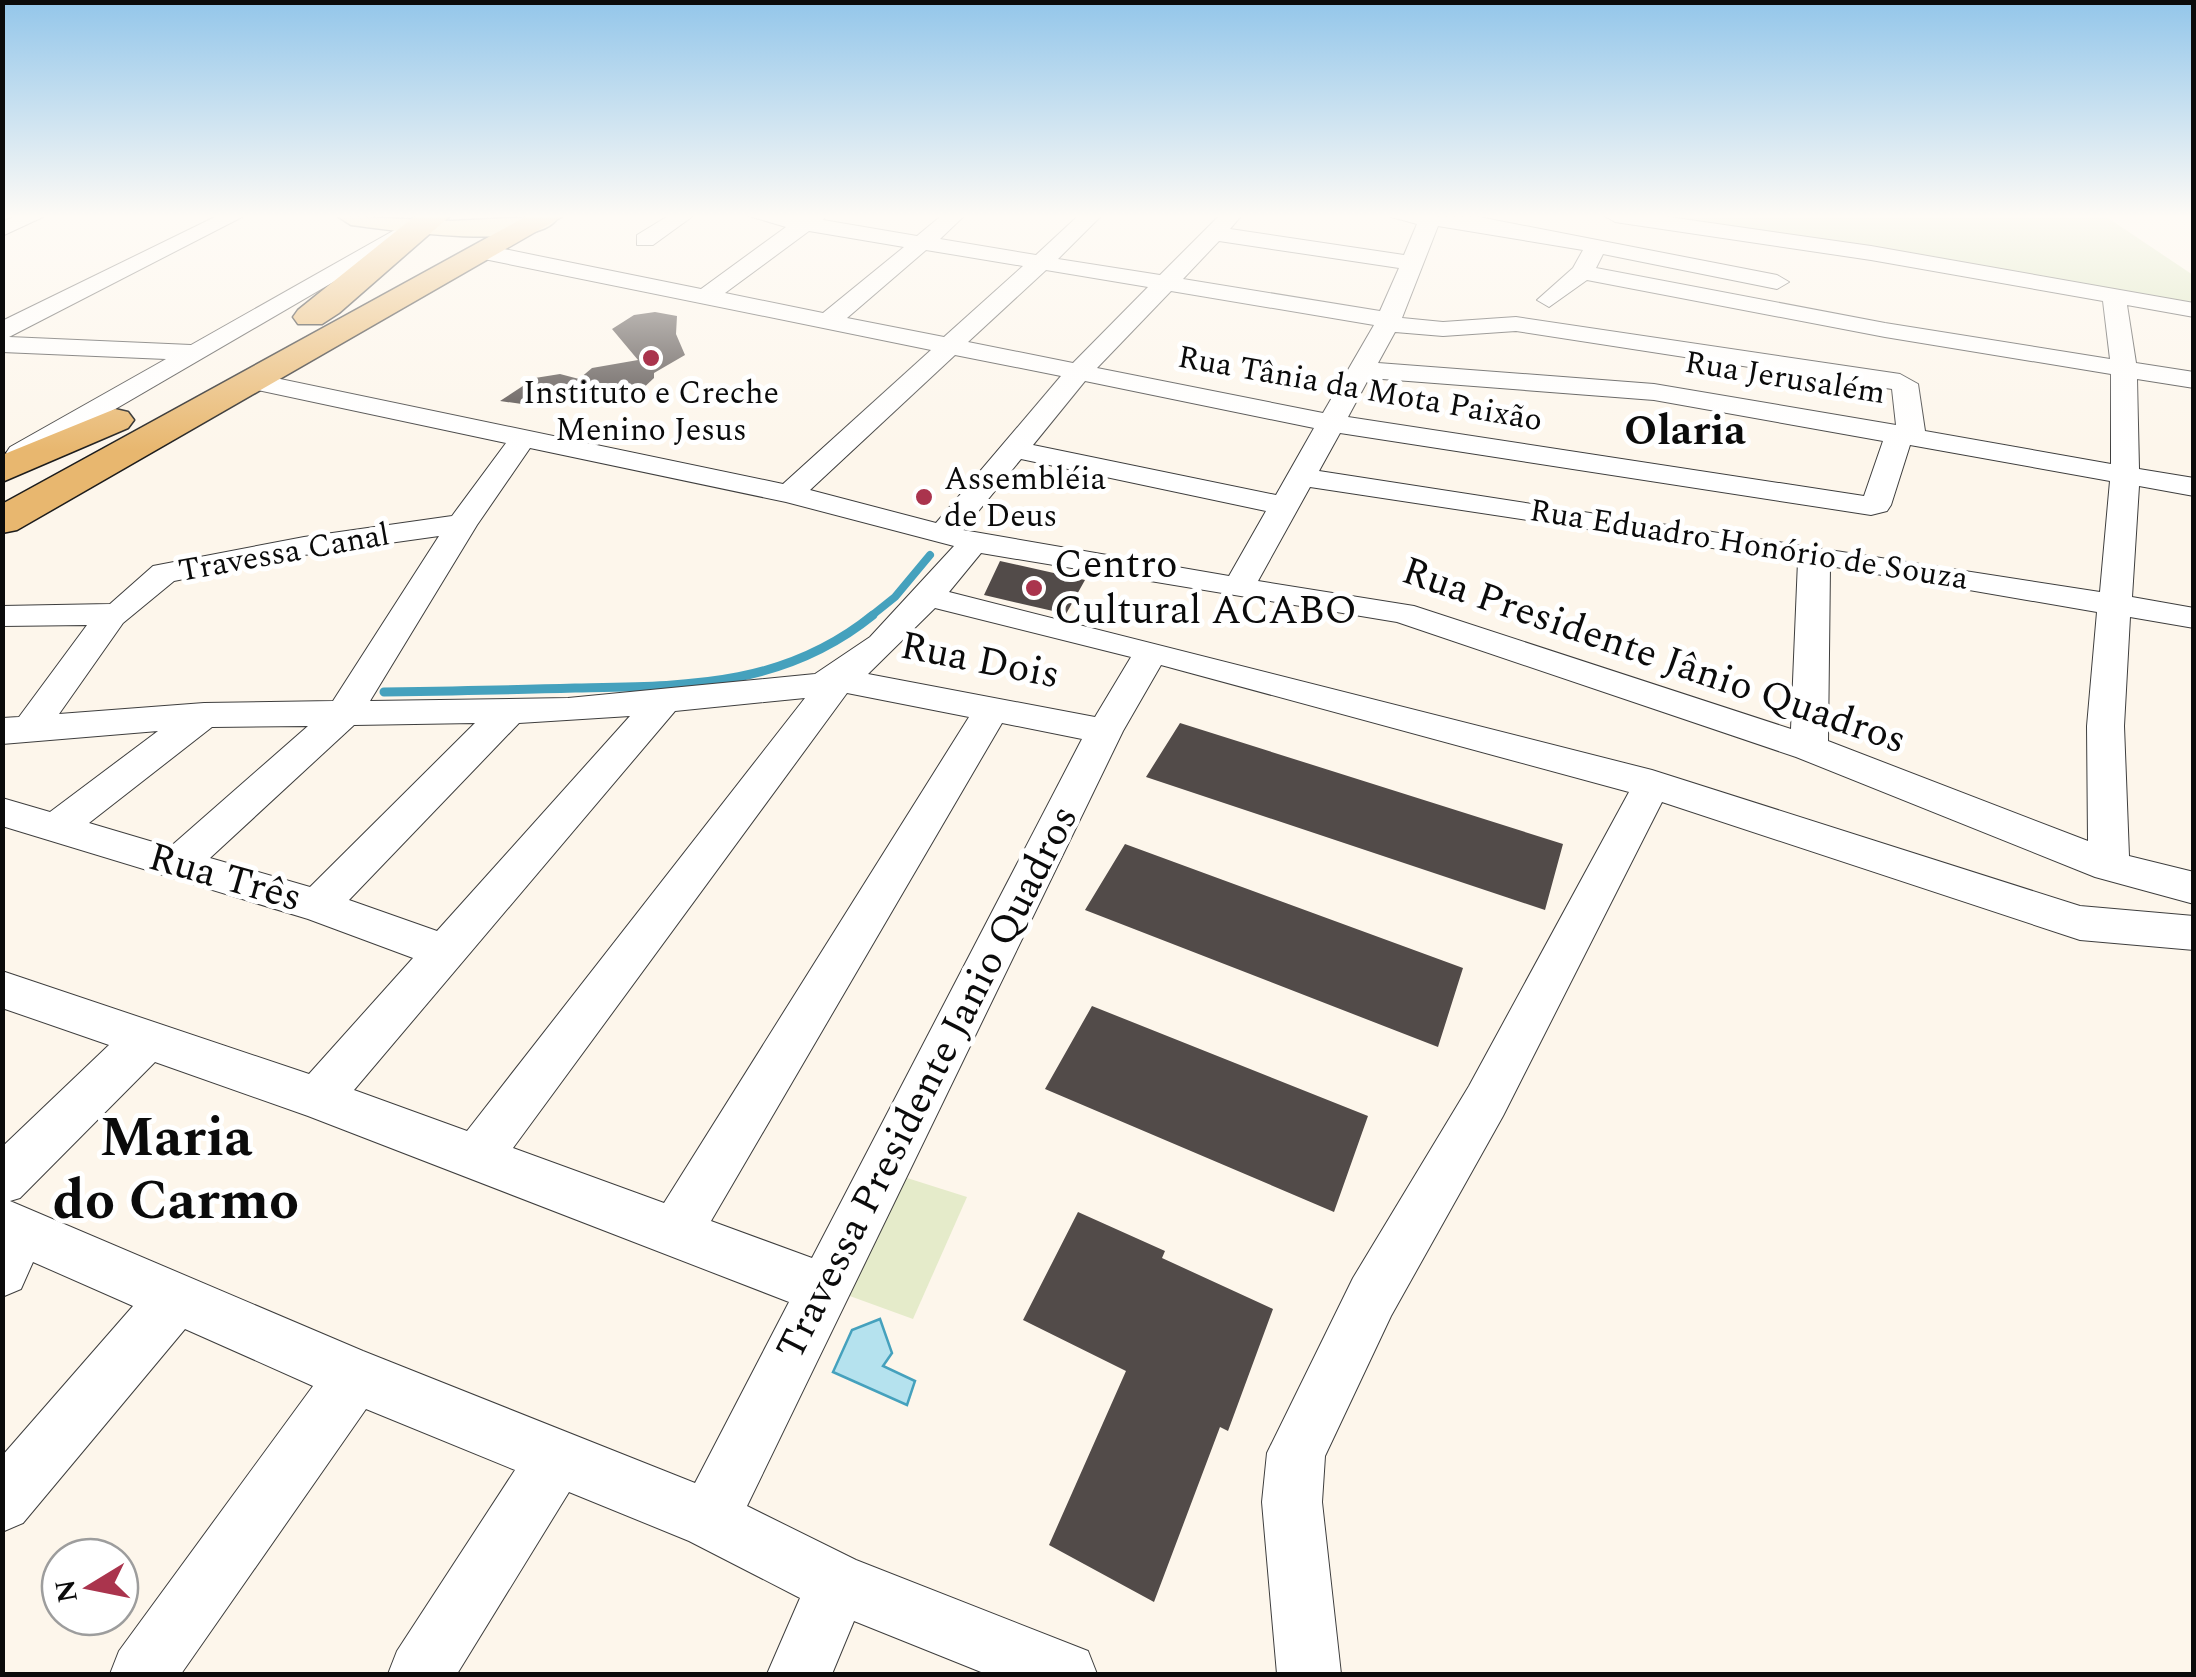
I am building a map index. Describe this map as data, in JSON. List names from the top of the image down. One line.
{"streets":{"street":["Rua Jerusalém","Rua Tânia da Mota Paixão","Rua Eduadro Honório de Souza","Travessa Canal","Rua Presidente Jânio Quadros","Rua Dois","Rua Três","Travessa Presidente Janio Quadros"]},"crossings":[["Rua Jerusalém","Rua Tânia da Mota Paixão"],["Travessa Canal","Rua Dois"],["Rua Dois","Travessa Presidente Janio Quadros"]],"districts":["Olaria","Maria do Carmo"],"places":["Instituto e Creche Menino Jesus","Assembléia de Deus","Centro Cultural ACABO"],"north":"left"}
